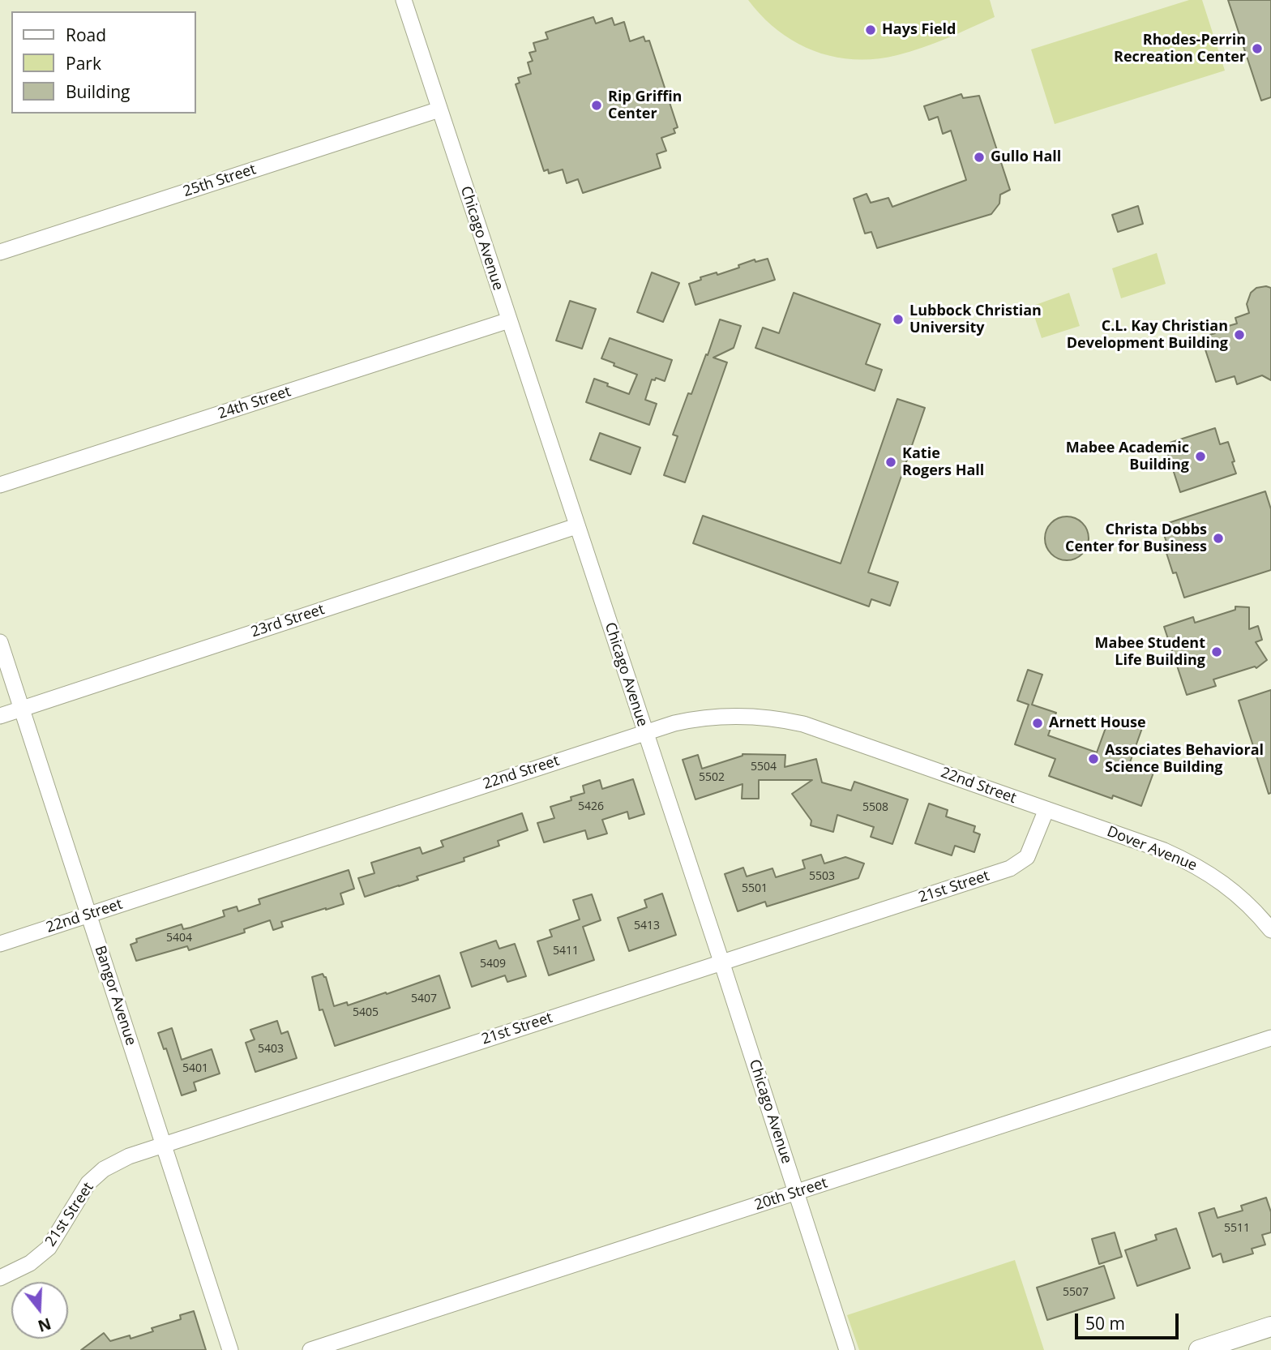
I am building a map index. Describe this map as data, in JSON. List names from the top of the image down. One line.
{"streets":{"street":["25th Street","Chicago Avenue","24th Street","23rd Street","22nd Street","Dover Avenue","21st Street","Bangor Avenue","20th Street"]},"crossings":[["25th Street","Chicago Avenue"],["Chicago Avenue","24th Street"],["Chicago Avenue","23rd Street"],["Chicago Avenue","22nd Street"],["Chicago Avenue","21st Street"],["Chicago Avenue","20th Street"],["23rd Street","Bangor Avenue"],["22nd Street","Dover Avenue"],["22nd Street","21st Street"],["22nd Street","Bangor Avenue"],["Dover Avenue","21st Street"],["21st Street","Bangor Avenue"]],"places":["Hays Field","Rhodes-Perrin Recreation Center","Rip Griffin Center","Gullo Hall","Lubbock Christian University","C.L. Kay Christian Development Building","Mabee Academic Building","Katie Rogers Hall","Christa Dobbs Center for Business","Mabee Student Life Building","Arnett House","Associates Behavioral Science Building"],"house_numbers":["5504","5502","5426","5508","5503","5501","5413","5404","5411","5409","5407","5405","5403","5401","5511","5507"],"legend":["Road","Park","Building"],"scale_bar":"50 m","north":"bottom"}
